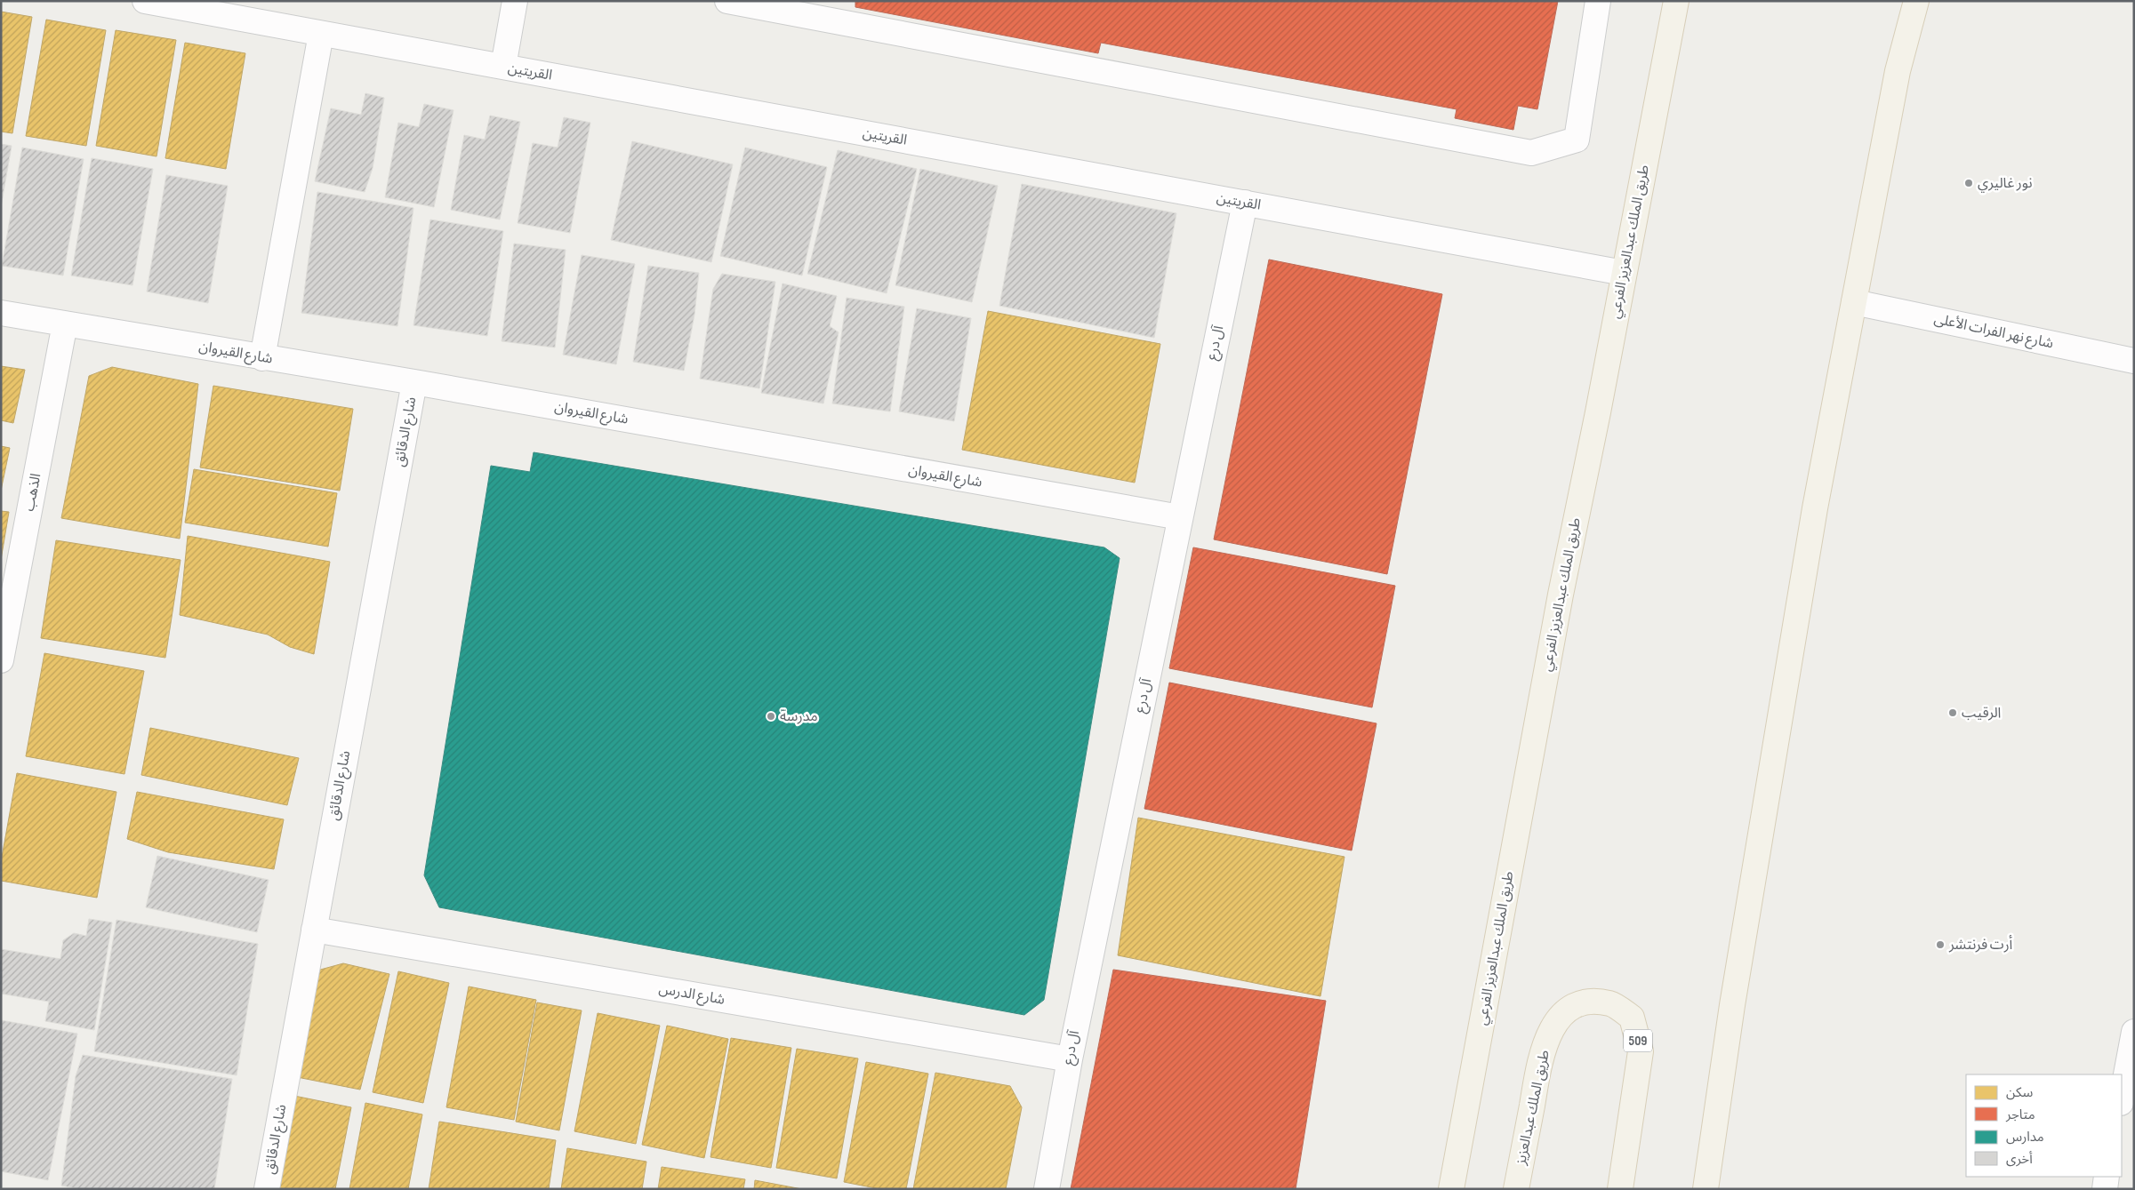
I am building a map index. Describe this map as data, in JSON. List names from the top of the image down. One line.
{"streets":{"main road":["طريق الملك عبدالعزيز الفرعي","509","طريق الملك عبدالعزيز"],"street":["القريتين","شارع نهر الفرات الأعلى","آل درع","شارع القيروان","شارع الدقائق","الذهب","شارع الدرس"]},"crossings":[["القريتين","طريق الملك عبدالعزيز الفرعي"],["القريتين","آل درع"],["آل درع","شارع القيروان"],["آل درع","شارع الدرس"],["شارع القيروان","شارع الدقائق"],["شارع القيروان","الذهب"],["شارع الدقائق","شارع الدرس"]],"places":["نور غاليري","الرقيب","مدرسة","أرت فرنتشر"],"legend":["سكن","متاجر","مدارس","أخرى"]}
